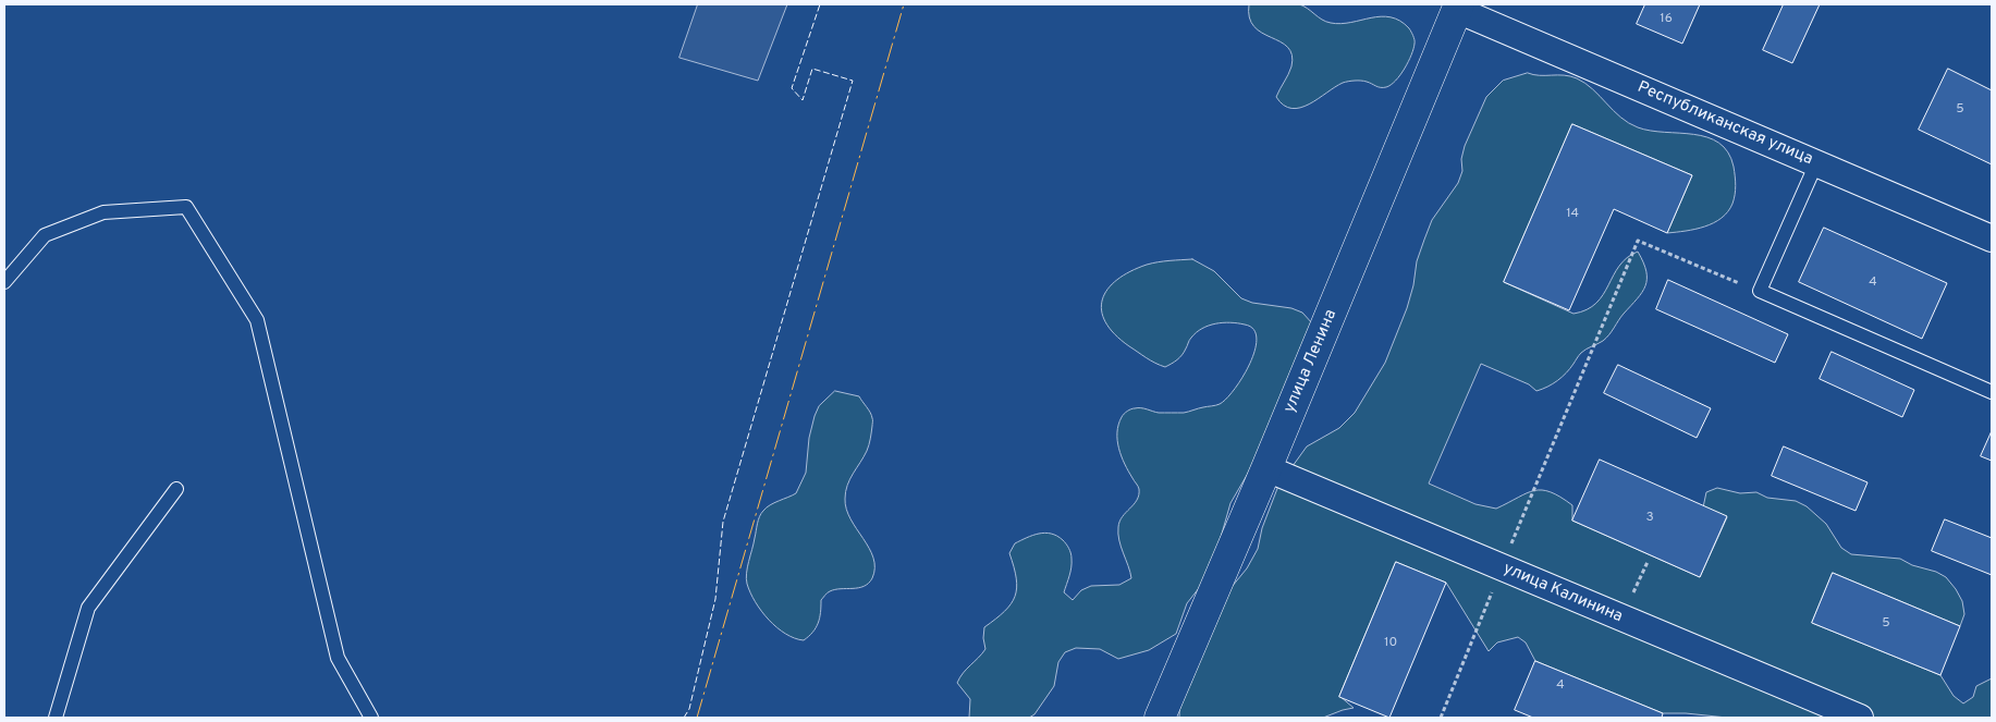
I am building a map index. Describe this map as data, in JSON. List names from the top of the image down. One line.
{"streets":{"street":["Республиканская улица","улица Ленина","улица Калинина"]},"crossings":[["Республиканская улица","улица Ленина"],["улица Ленина","улица Калинина"]],"house_numbers":["16","5","14","4","3","5","10","4"]}
